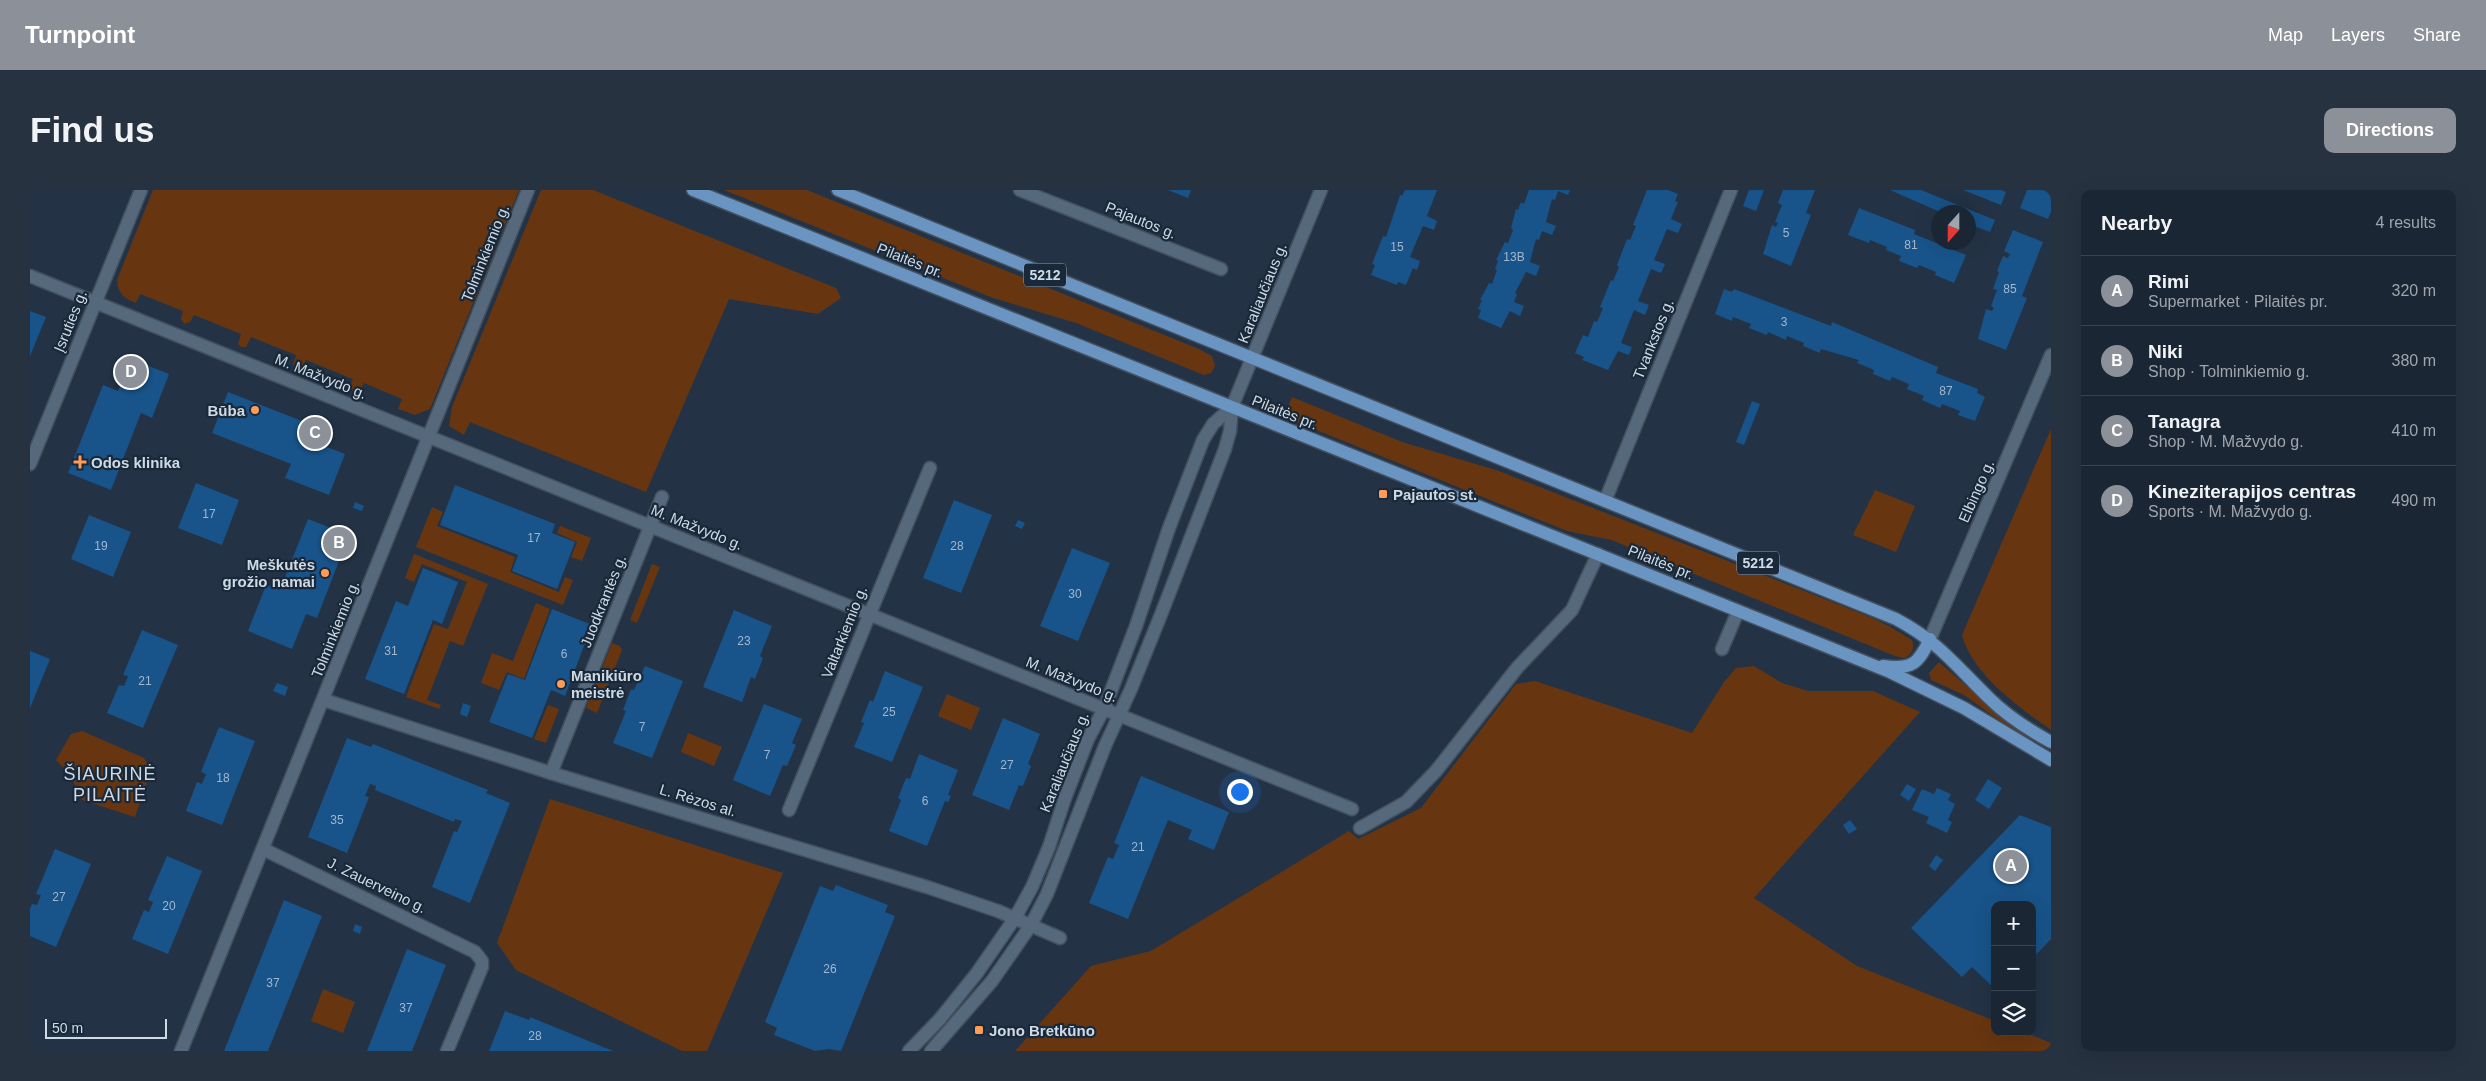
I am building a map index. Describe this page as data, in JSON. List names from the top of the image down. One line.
{"streets":{"main road":["Pilaitės pr.","5212"],"street":["Pajautos g.","Tolminkiemio g.","Karaliaučiaus g.","Įsruties g.","Tvankstos g.","M. Mažvydo g.","Elbingo g.","Juodkrantės g.","Valtarkiemio g.","L. Rėzos al.","J. Zauerveino g."]},"crossings":[["Tolminkiemio g.","M. Mažvydo g."],["Tolminkiemio g.","L. Rėzos al."],["Tolminkiemio g.","J. Zauerveino g."],["Pilaitės pr.","5212"],["Pilaitės pr.","Karaliaučiaus g."],["Pilaitės pr.","Elbingo g."],["5212","Karaliaučiaus g."],["5212","Tvankstos g."],["5212","Elbingo g."],["Karaliaučiaus g.","M. Mažvydo g."],["Karaliaučiaus g.","L. Rėzos al."],["Įsruties g.","M. Mažvydo g."],["M. Mažvydo g.","Juodkrantės g."],["M. Mažvydo g.","Valtarkiemio g."],["Juodkrantės g.","L. Rėzos al."]],"districts":["ŠIAURINĖ PILAITĖ"],"places":{"other":["Būba","Meškutės grožio namai","Manikiūro meistrė"],"health":["Odos klinika"],"transit":["Pajautos st.","Jono Bretkūno"]},"house_numbers":["5","81","15","13B","85","3","87","17","17","19","28","30","23","31","6","21","25","7","7","27","18","6","35","21","27","20","26","37","37","28"],"scale_bar":"50 m","north":"bottom","page":{"header":"Turnpoint","nav":["Map","Layers","Share"],"buttons":"Directions","title":"Find us","heading":["Nearby","4 results"],"list":[{"mark":"A","name":"Rimi","note":"Supermarket · Pilaitės pr.","value":"320 m"},{"mark":"B","name":"Niki","note":"Shop · Tolminkiemio g.","value":"380 m"},{"mark":"C","name":"Tanagra","note":"Shop · M. Mažvydo g.","value":"410 m"},{"mark":"D","name":"Kineziterapijos centras","note":"Sports · M. Mažvydo g.","value":"490 m"}],"pins":["D","C","B","A"],"map_buttons":["+","−"],"scale":"50 m"}}
